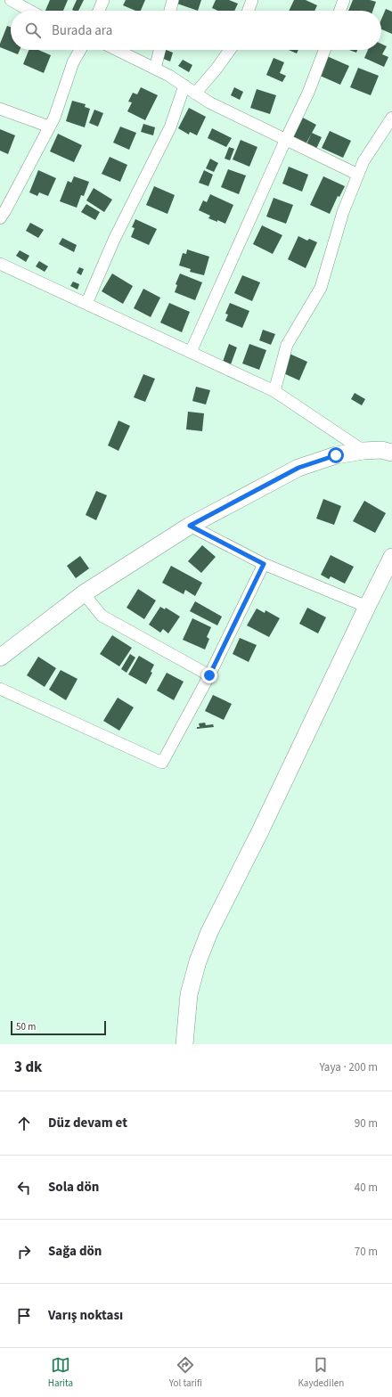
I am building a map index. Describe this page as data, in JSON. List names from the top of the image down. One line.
{"scale_bar":"50 m","page":{"search":"Burada ara","scale":"50 m","heading":["3 dk","Yaya · 200 m"],"list":[["Düz devam et","90 m"],["Sola dön","40 m"],["Sağa dön","70 m"],"Varış noktası"],"nav":["Harita","Yol tarifi","Kaydedilen"]}}
